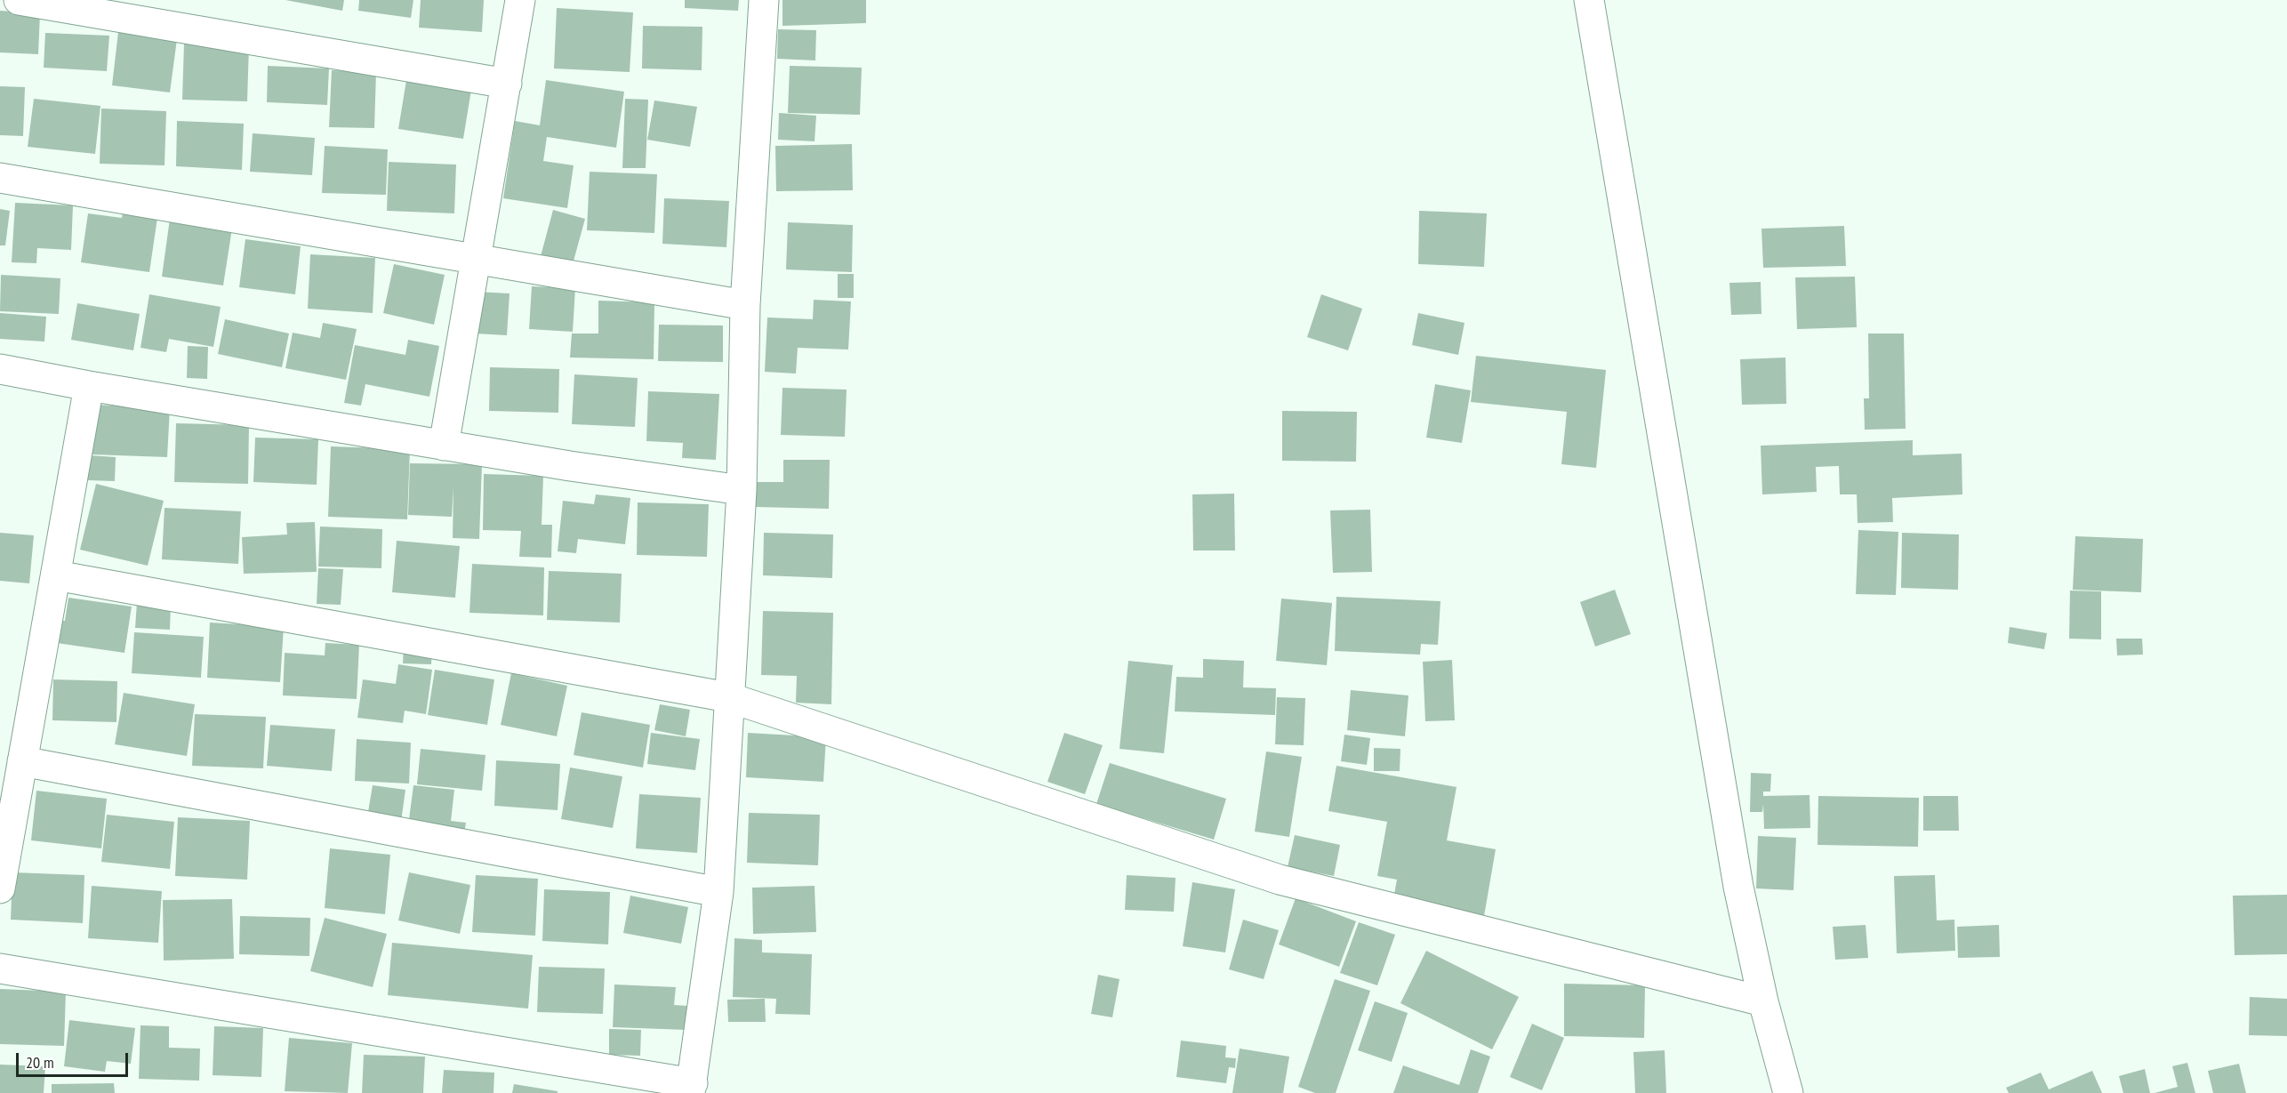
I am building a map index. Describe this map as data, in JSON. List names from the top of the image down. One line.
{"scale_bar":"20 m"}
